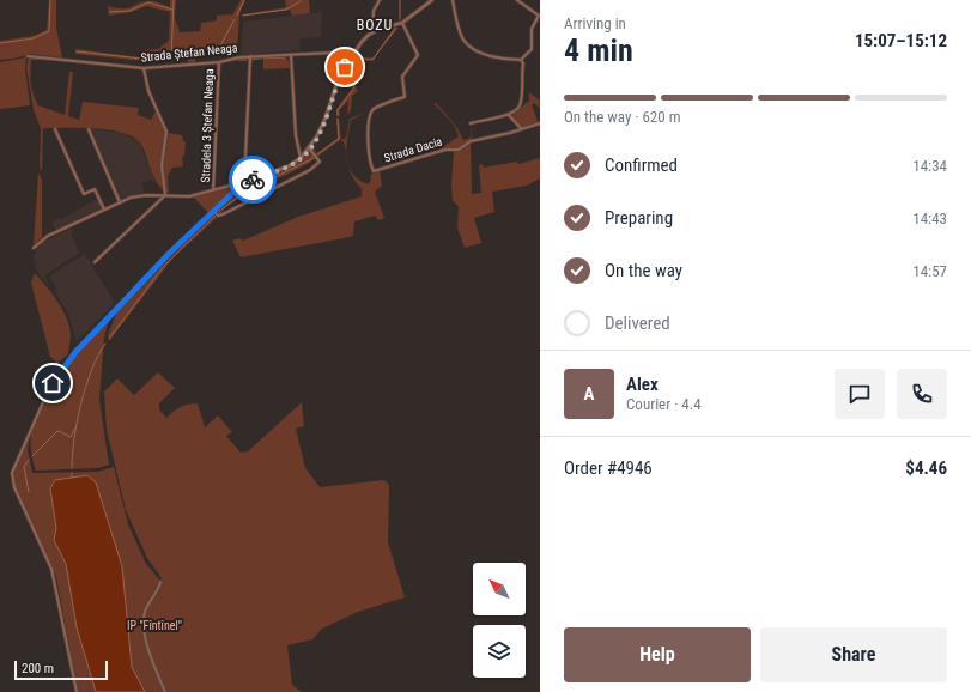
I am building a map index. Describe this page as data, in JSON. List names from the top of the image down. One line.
{"streets":{"street":["Strada Ștefan Neaga","Stradela 3 Ștefan Neaga","Strada Dacia"]},"crossings":[["Strada Ștefan Neaga","Stradela 3 Ștefan Neaga"]],"districts":["BOZU"],"parks":["IP \"Fîntînel\""],"scale_bar":"200 m","north":"top left","page":{"heading":["4 min","Arriving in","15:07–15:12"],"panel":["Alex","Courier · 4.4","Order #4946","$4.46"],"bar":"On the way · 620 m","list":[["Confirmed","14:34"],["Preparing","14:43"],["On the way","14:57"],"Delivered"],"round":"A","buttons":["Help","Share"],"scale":"200 m"}}
